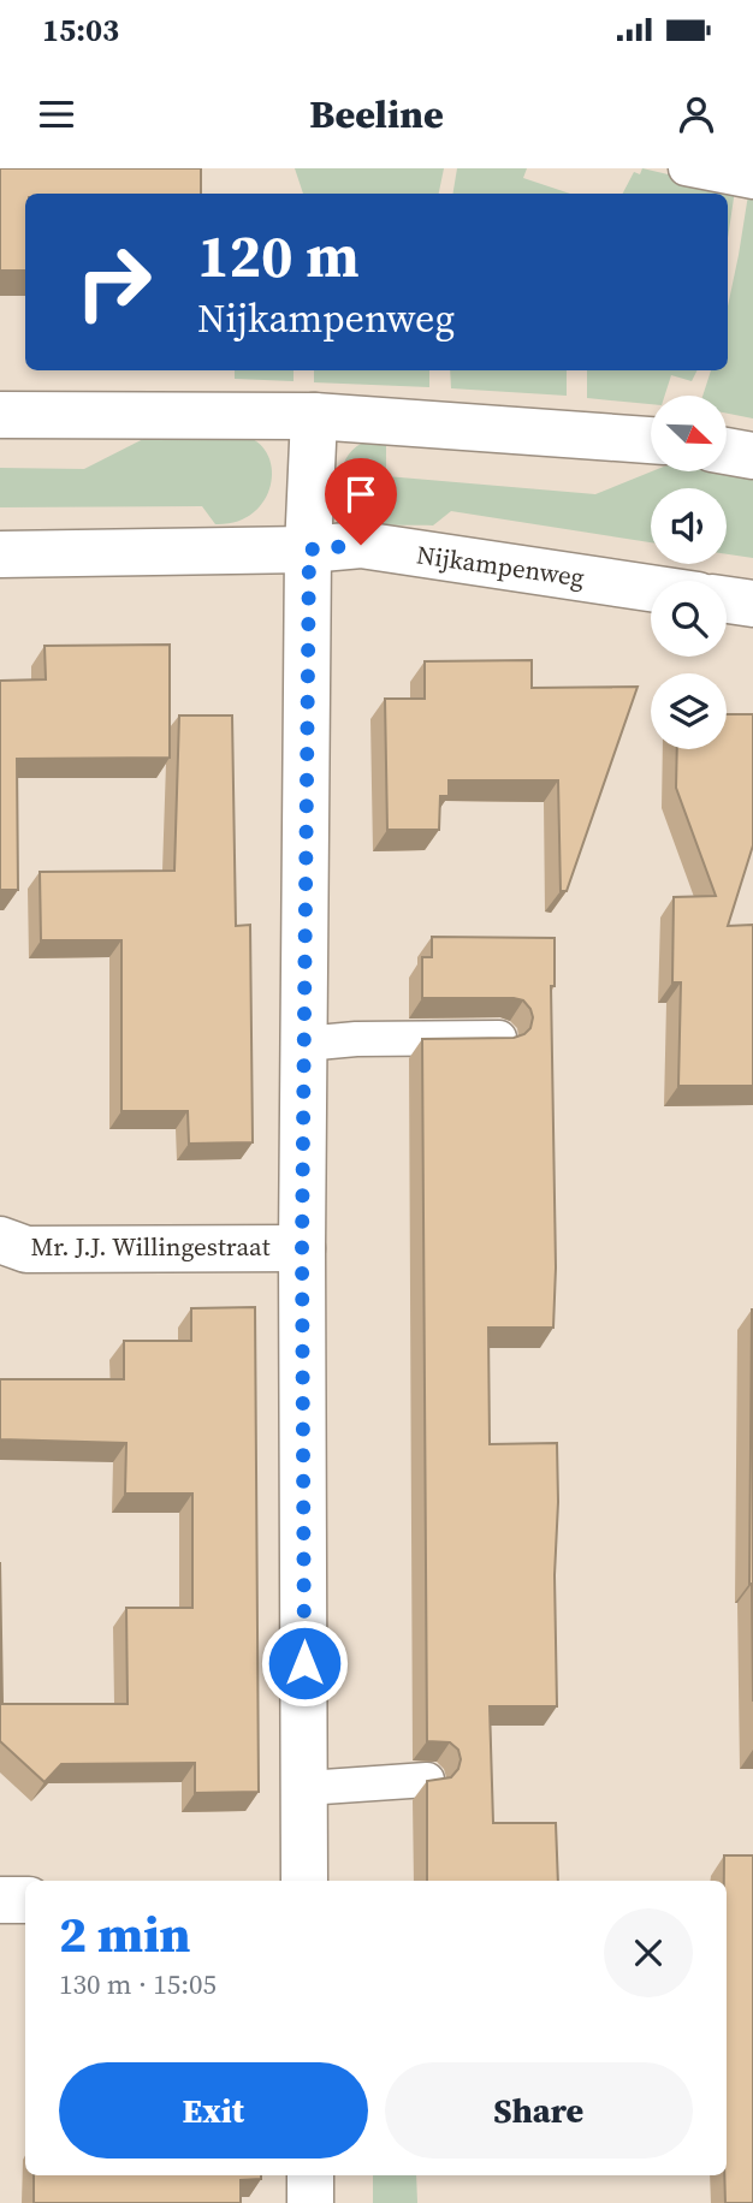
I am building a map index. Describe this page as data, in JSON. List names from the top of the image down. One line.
{"streets":{"street":["Nijkampenweg","Mr. J.J. Willingestraat"]},"north":"bottom right","page":{"status":"15:03","header":"Beeline","turn":["120 m","Nijkampenweg"],"heading":["2 min","130 m · 15:05"],"buttons":["Exit","Share"]}}
